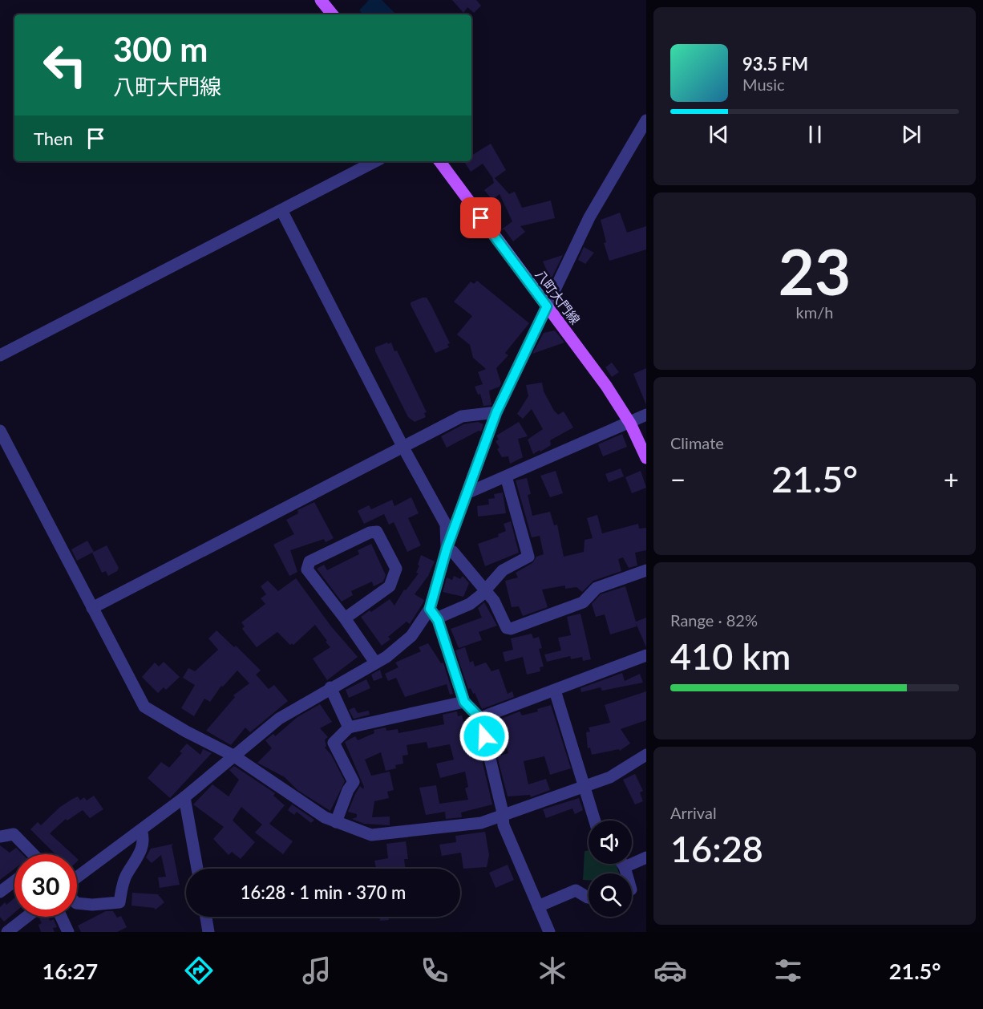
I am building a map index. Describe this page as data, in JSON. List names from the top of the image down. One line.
{"streets":{"main road":["八町大門線"]},"page":{"turn":["300 m","八町大門線"],"song":["93.5 FM","Music"],"then":"Then","tile":[["23","km/h"],"Climate",["Range · 82%","410 km"],["Arrival","16:28"]],"heat":["−","21.5°","+"],"limit":"30","trip":"16:28 · 1 min · 370 m","tabs":["16:27","21.5°"]}}
